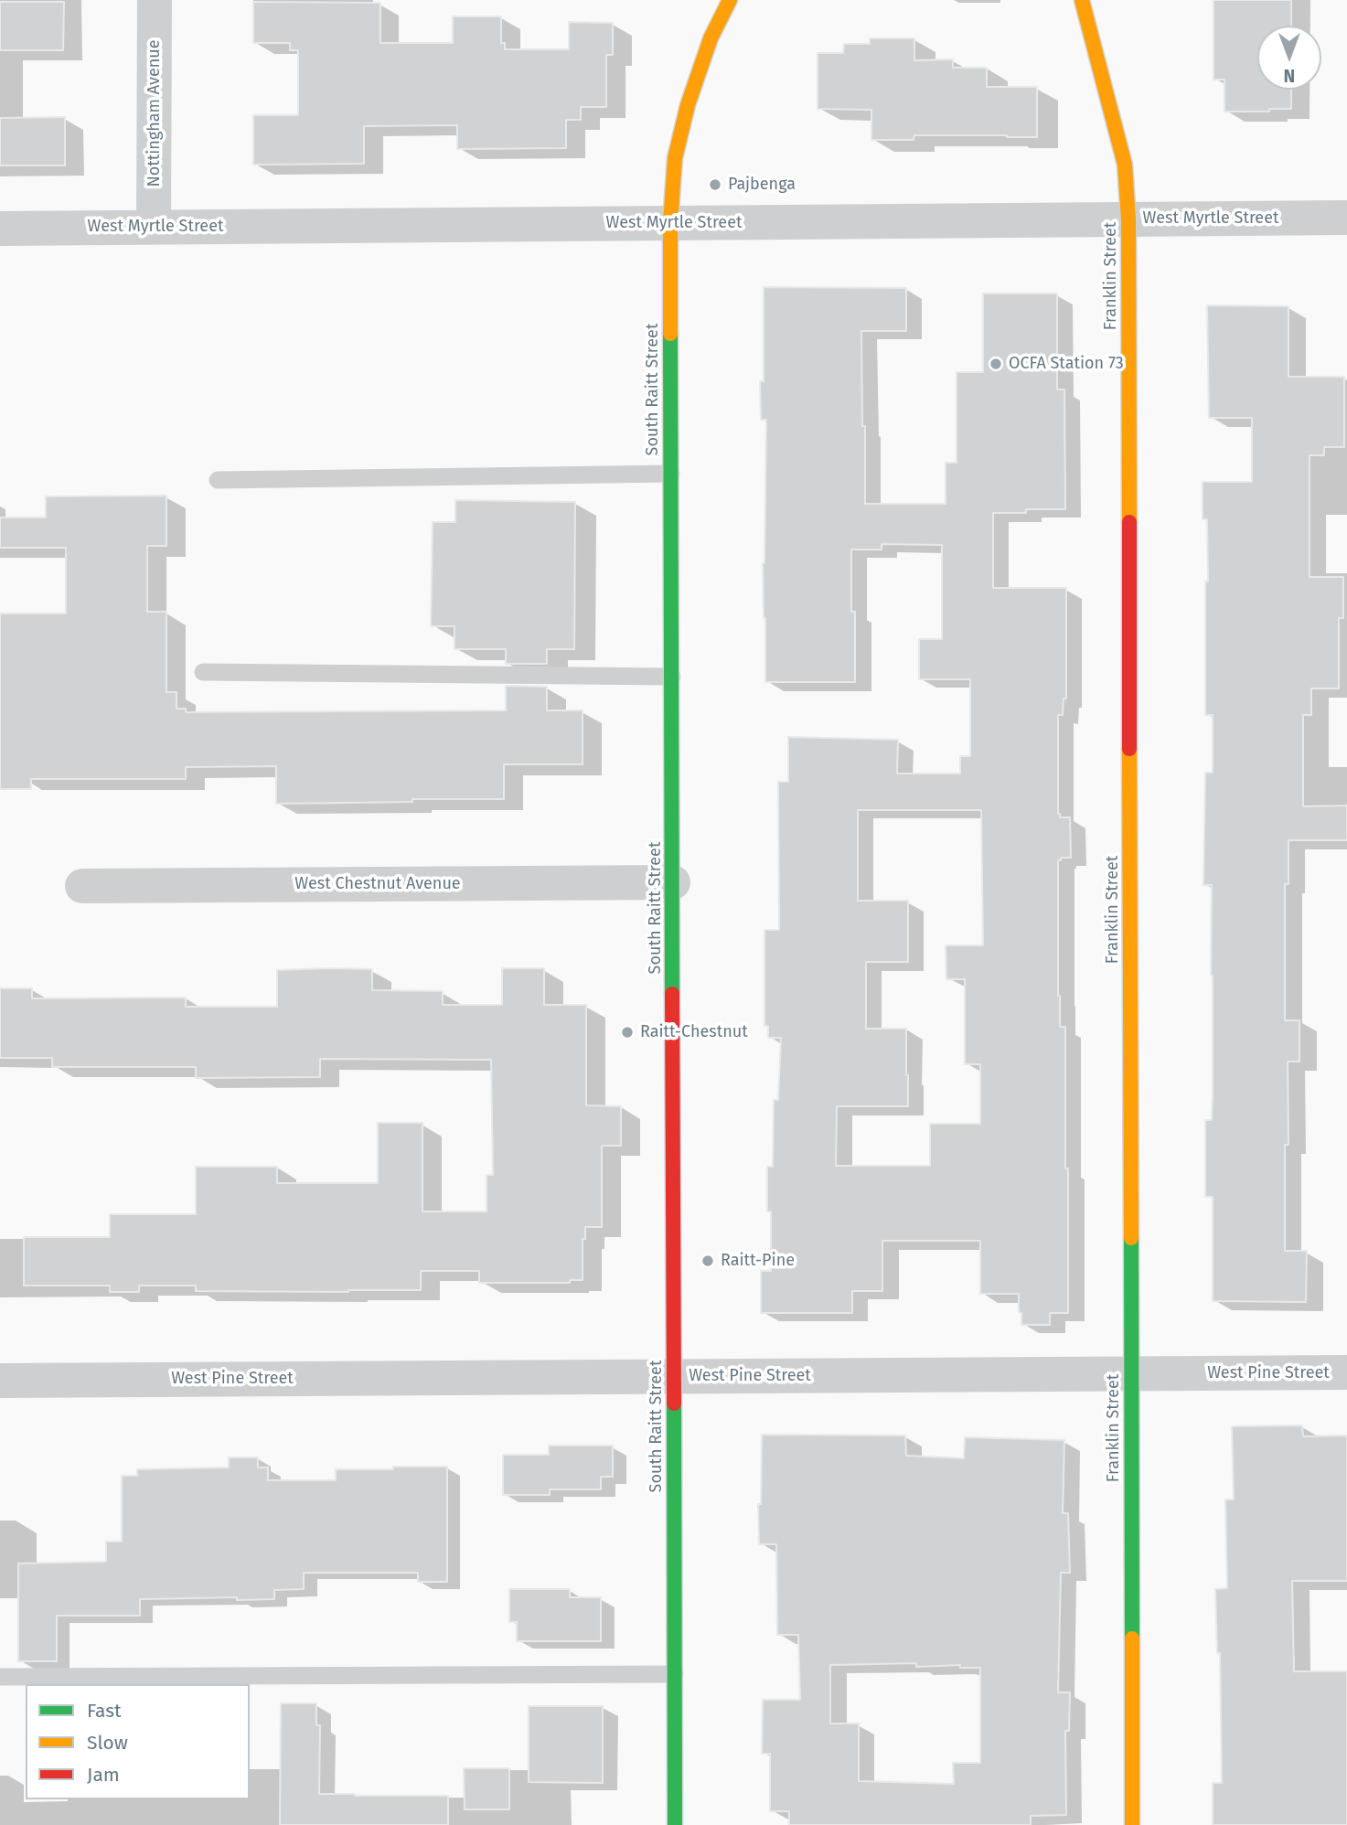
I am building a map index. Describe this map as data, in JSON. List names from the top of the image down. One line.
{"streets":{"street":["Nottingham Avenue","West Myrtle Street","Franklin Street","South Raitt Street","West Chestnut Avenue","West Pine Street"]},"crossings":[["Nottingham Avenue","West Myrtle Street"],["West Myrtle Street","Franklin Street"],["West Myrtle Street","South Raitt Street"],["Franklin Street","West Pine Street"],["South Raitt Street","West Chestnut Avenue"],["South Raitt Street","West Pine Street"]],"places":["Pajbenga","OCFA Station 73","Raitt-Chestnut","Raitt-Pine"],"legend":["Fast","Slow","Jam"],"north":"bottom"}
